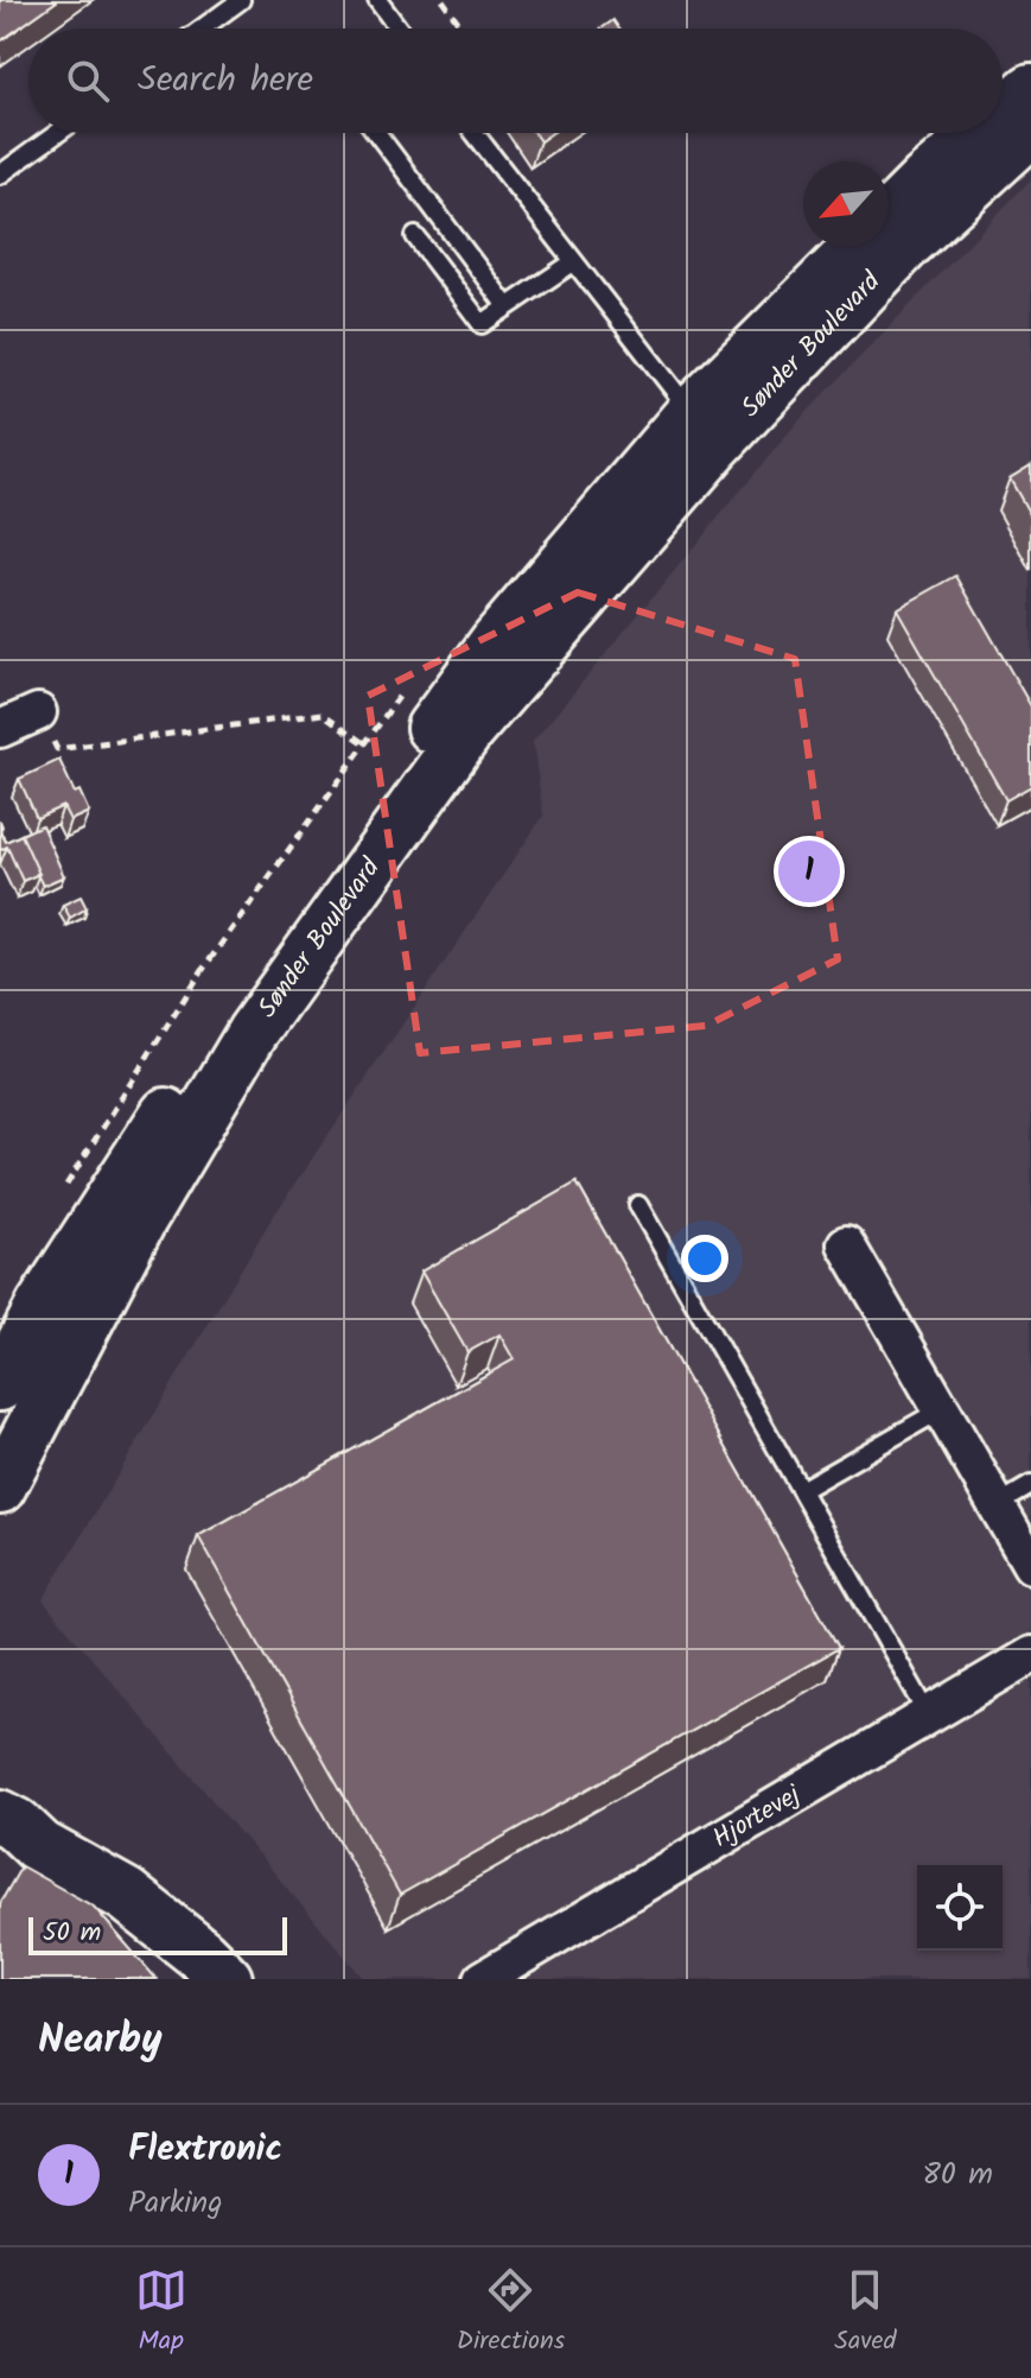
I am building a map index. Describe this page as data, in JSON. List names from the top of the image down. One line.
{"streets":{"main road":["Sønder Boulevard"],"street":["Hjortevej"]},"scale_bar":"50 m","north":"bottom left","page":{"search":"Search here","pins":"1","scale":"50 m","heading":"Nearby","list":[{"mark":"1","name":"Flextronic","note":"Parking","value":"80 m"}],"nav":["Map","Directions","Saved"]}}
